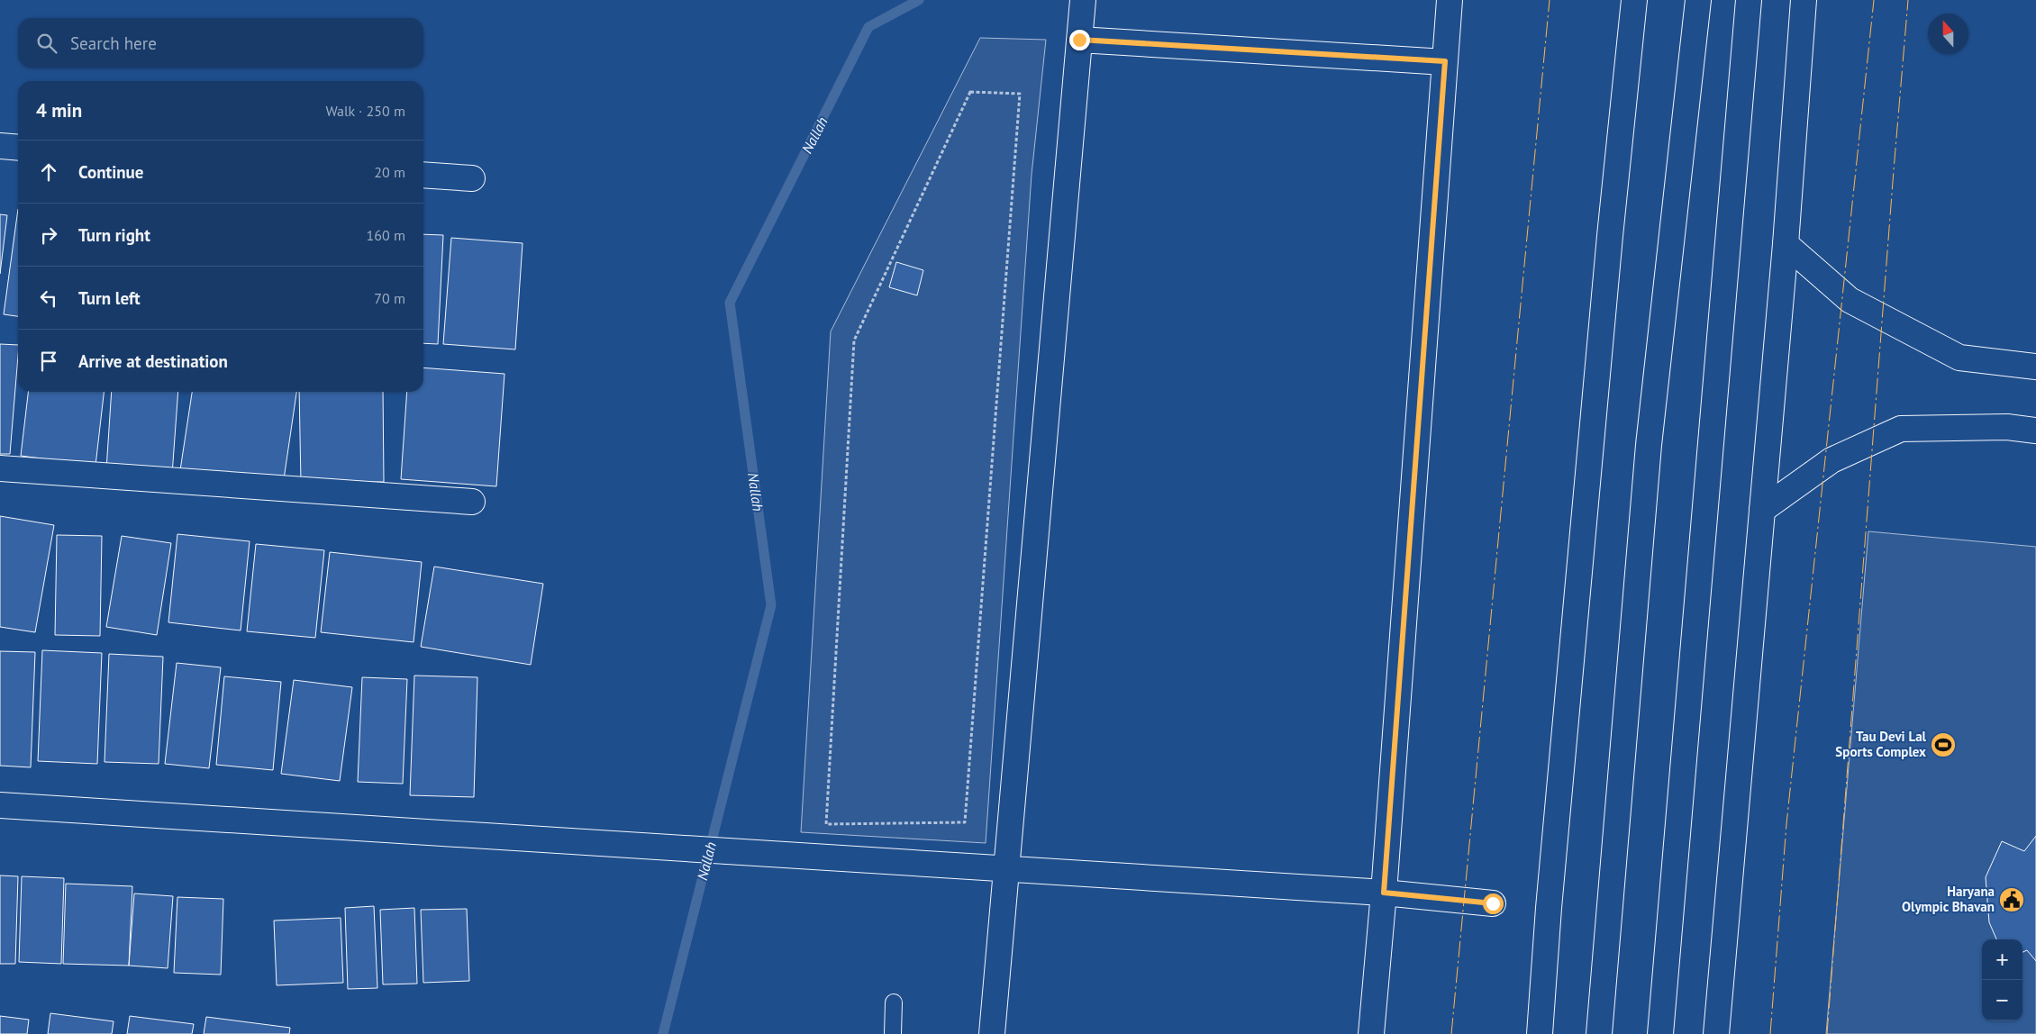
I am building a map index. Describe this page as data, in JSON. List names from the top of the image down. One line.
{"water":["Nallah"],"places":{"sports":["Tau Devi Lal Sports Complex"],"public building":["Haryana Olympic Bhavan"]},"north":"top","page":{"search":"Search here","heading":["4 min","Walk · 250 m"],"list":[["Continue","20 m"],["Turn right","160 m"],["Turn left","70 m"],"Arrive at destination"],"map_buttons":["+","−"]}}
